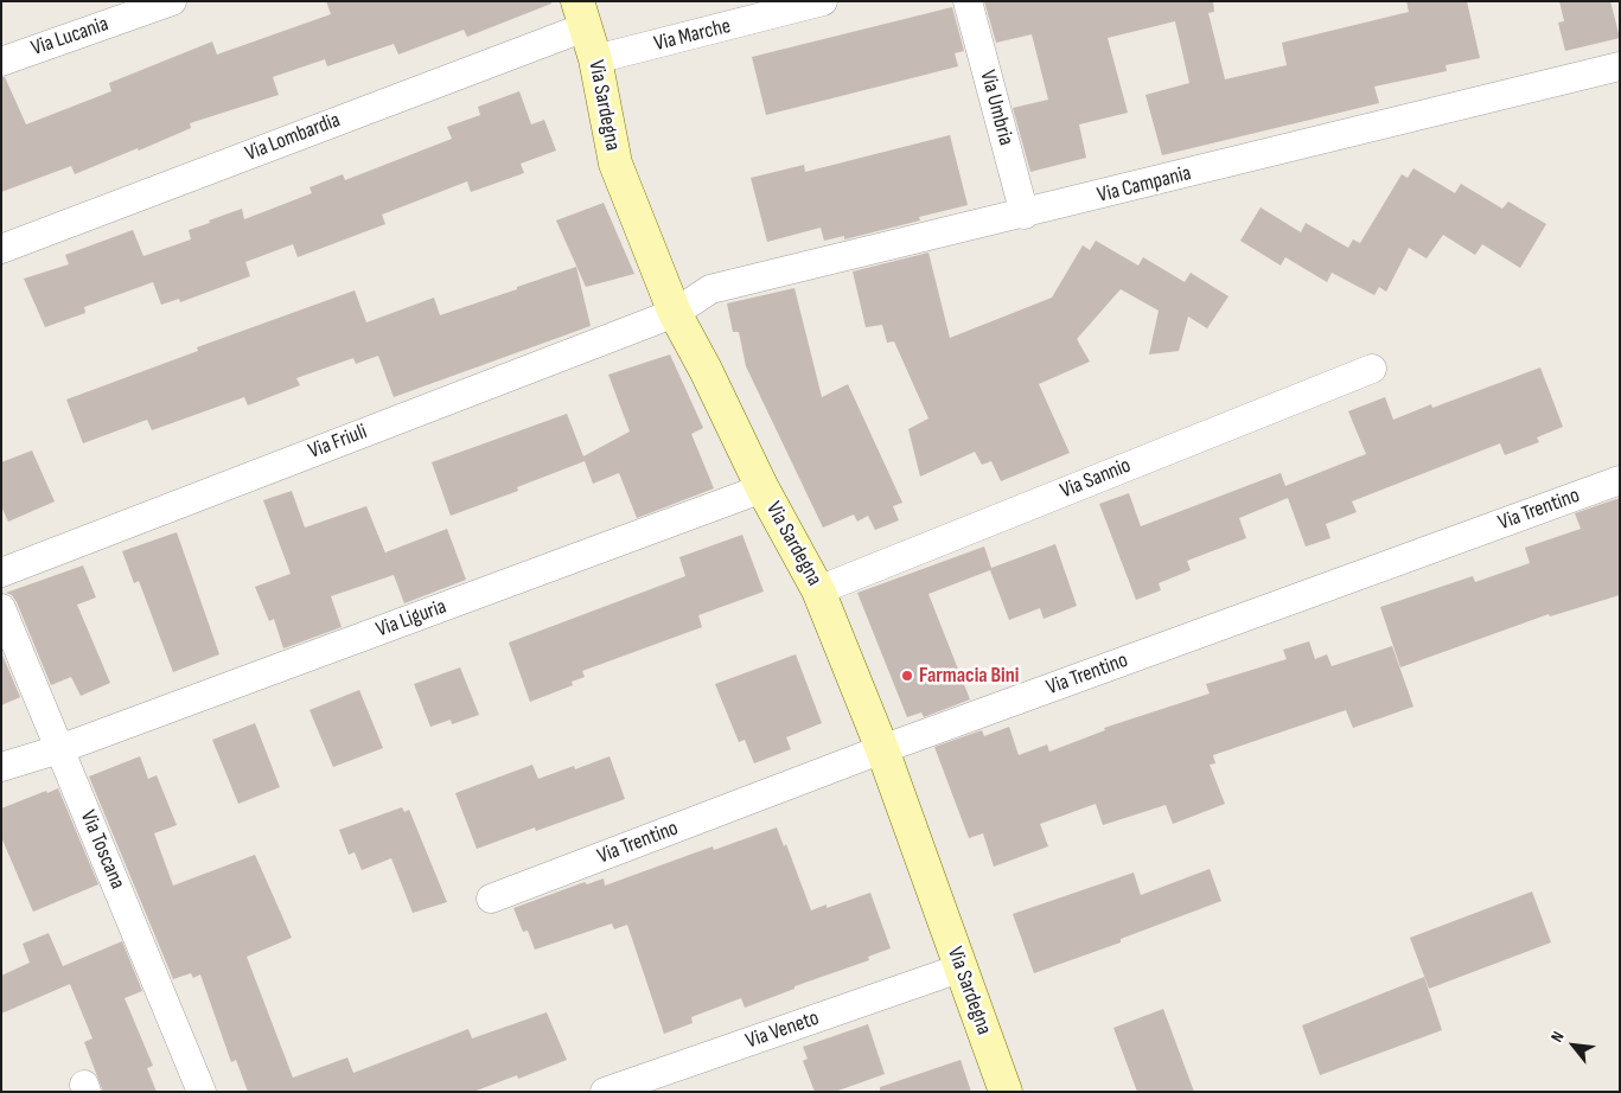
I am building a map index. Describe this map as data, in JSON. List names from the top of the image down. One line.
{"streets":{"street":["Via Marche","Via Lucania","Via Sardegna","Via Umbria","Via Lombardia","Via Campania","Via Friuli","Via Sannio","Via Trentino","Via Liguria","Via Toscana","Via Veneto"]},"crossings":[["Via Marche","Via Sardegna"],["Via Sardegna","Via Lombardia"],["Via Sardegna","Via Campania"],["Via Sardegna","Via Friuli"],["Via Sardegna","Via Sannio"],["Via Sardegna","Via Trentino"],["Via Sardegna","Via Liguria"],["Via Sardegna","Via Veneto"],["Via Umbria","Via Campania"],["Via Campania","Via Friuli"],["Via Liguria","Via Toscana"]],"places":["Farmacia Bini"],"north":"top left"}
